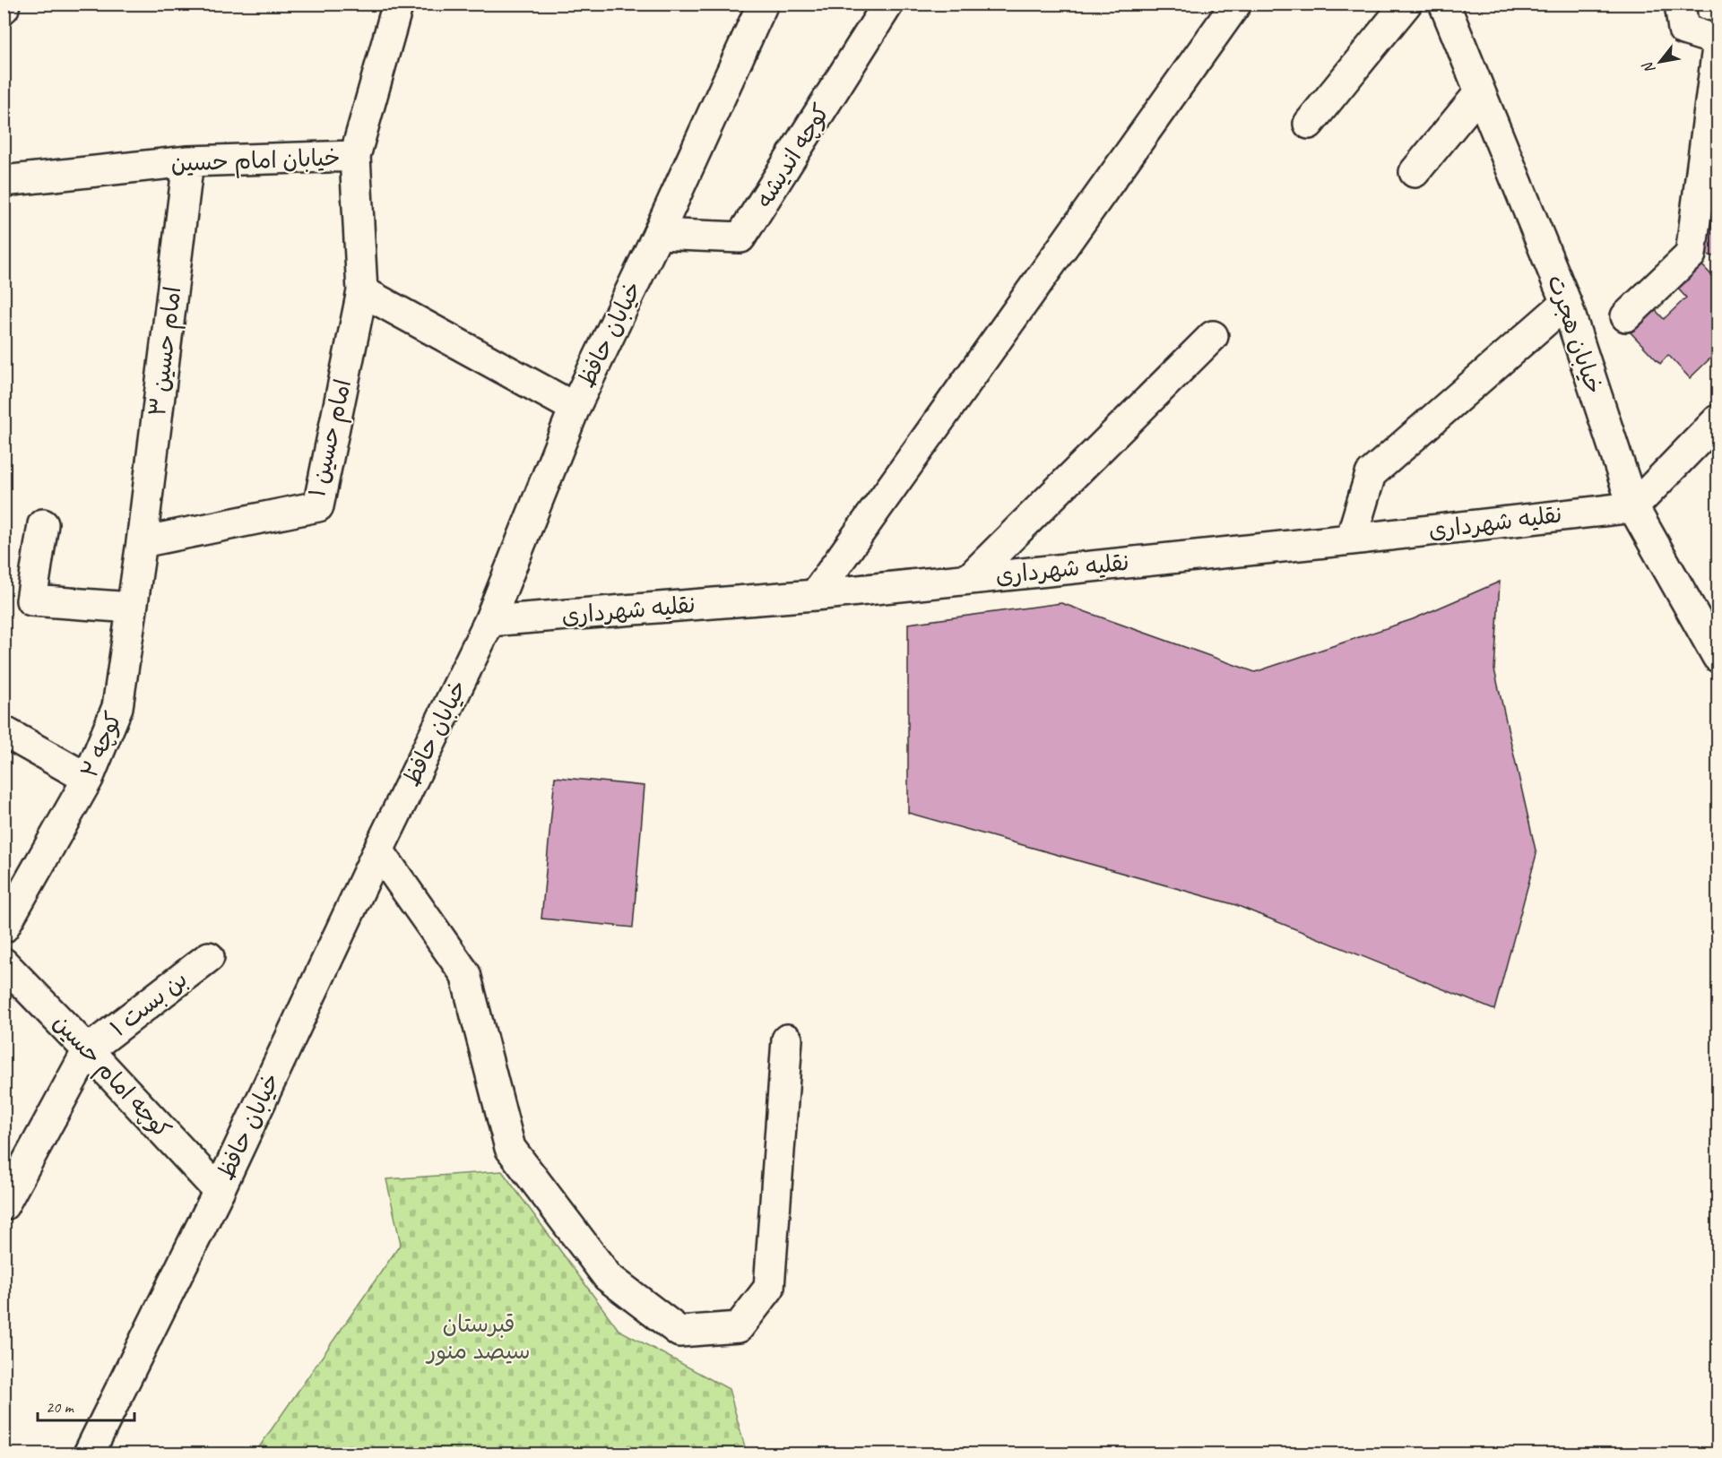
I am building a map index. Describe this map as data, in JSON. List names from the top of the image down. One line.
{"streets":{"street":["کوچه اندیشه","خیابان امام حسین","خیابان حافظ","خیابان هجرت","امام حسین ۳","امام حسین ۱","نقلیه شهرداری","کوچه ۲","بن بست ۱","کوچه امام حسین"]},"crossings":[["کوچه اندیشه","خیابان حافظ"],["خیابان امام حسین","امام حسین ۳"],["خیابان امام حسین","امام حسین ۱"],["خیابان حافظ","نقلیه شهرداری"],["خیابان حافظ","کوچه امام حسین"],["خیابان هجرت","نقلیه شهرداری"],["امام حسین ۳","امام حسین ۱"],["امام حسین ۳","کوچه ۲"],["امام حسین ۱","کوچه ۲"],["بن بست ۱","کوچه امام حسین"]],"parks":["قبرستان سیصد منور"],"scale_bar":"20 m","north":"bottom left"}
